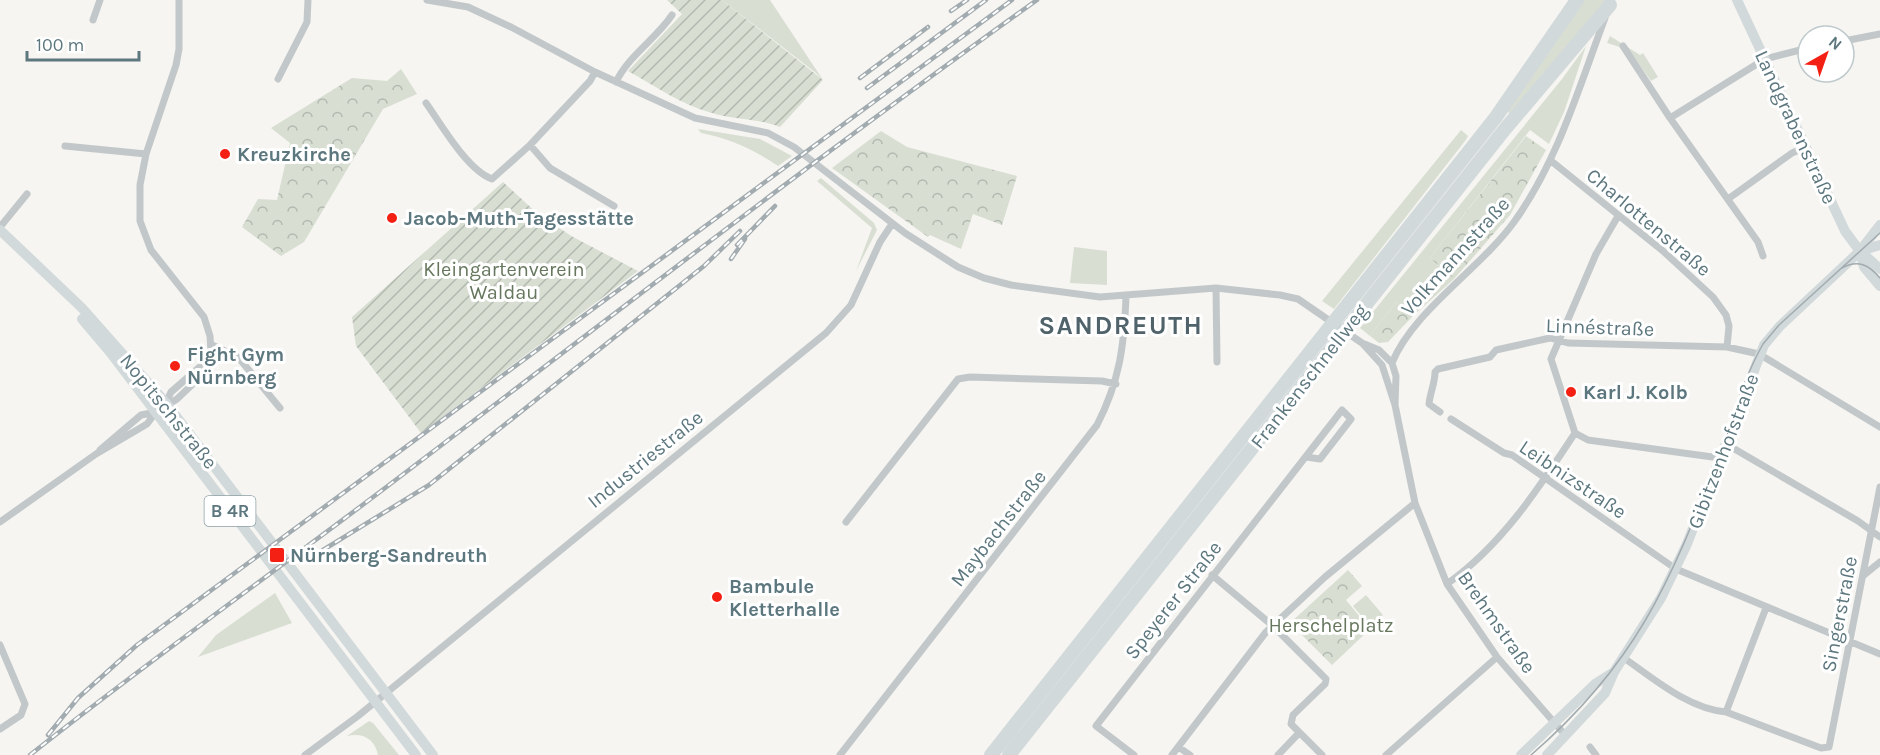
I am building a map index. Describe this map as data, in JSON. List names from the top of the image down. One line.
{"streets":{"highway":["Frankenschnellweg"],"main road":["Landgrabenstraße","Nopitschstraße","Gibitzenhofstraße","B 4R"],"street":["Charlottenstraße","Volkmannstraße","Linnéstraße","Industriestraße","Leibnizstraße","Maybachstraße","Speyerer Straße","Singerstraße","Brehmstraße"]},"crossings":[["Landgrabenstraße","Gibitzenhofstraße"],["Charlottenstraße","Volkmannstraße"],["Charlottenstraße","Linnéstraße"],["Volkmannstraße","Frankenschnellweg"],["Linnéstraße","Gibitzenhofstraße"],["Nopitschstraße","Industriestraße"],["Gibitzenhofstraße","Leibnizstraße"],["Gibitzenhofstraße","Brehmstraße"],["Leibnizstraße","Singerstraße"]],"districts":["SANDREUTH"],"parks":["Kleingartenverein Waldau","Herschelplatz"],"places":{"other":["Kreuzkirche","Jacob-Muth-Tagesstätte","Fight Gym Nürnberg","Karl J. Kolb","Bambule Kletterhalle"],"transit":["Nürnberg-Sandreuth"]},"scale_bar":"100 m","north":"top right"}
